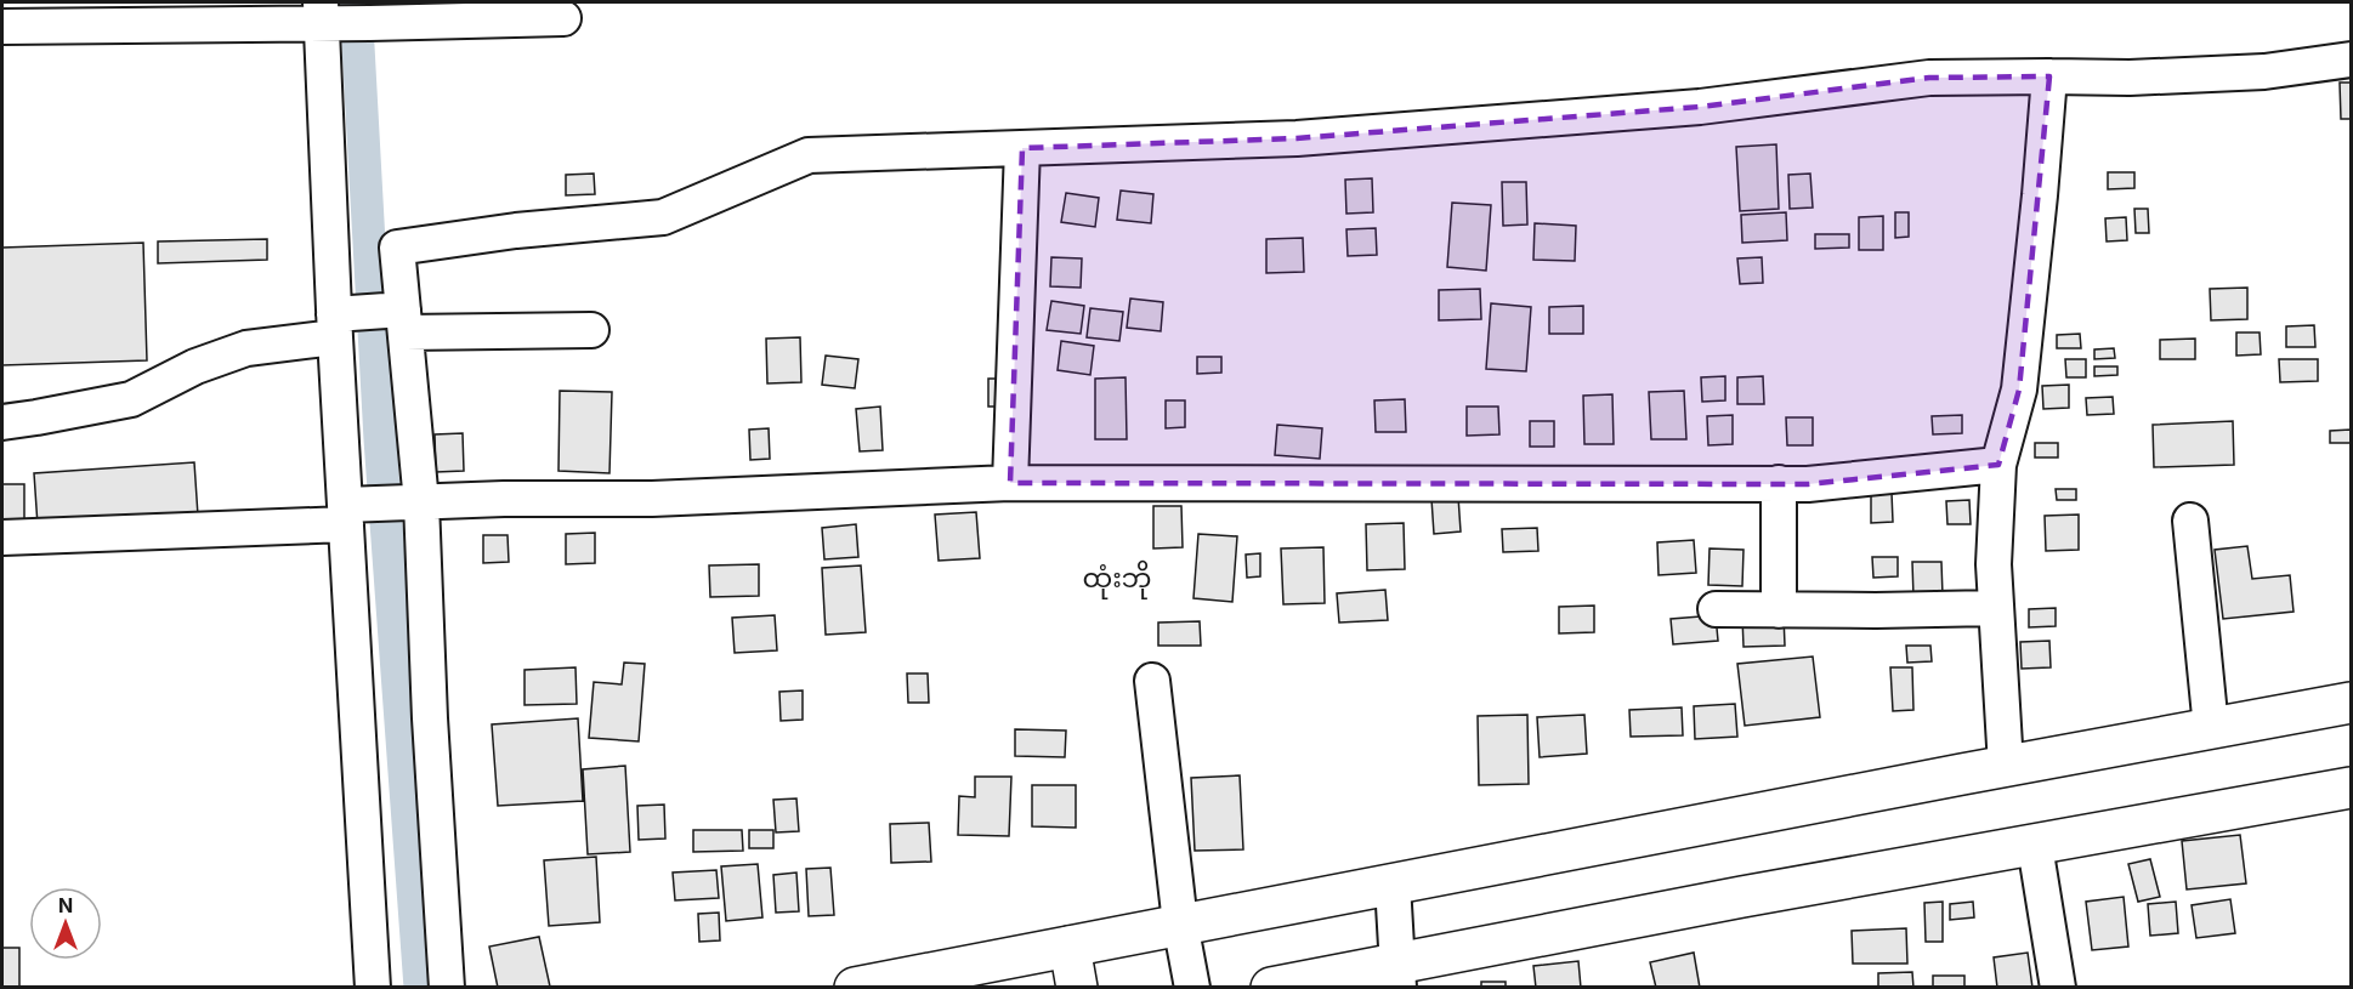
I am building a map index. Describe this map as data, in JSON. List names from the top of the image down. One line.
{"districts":["ထုံးဘို"],"north":"top"}
